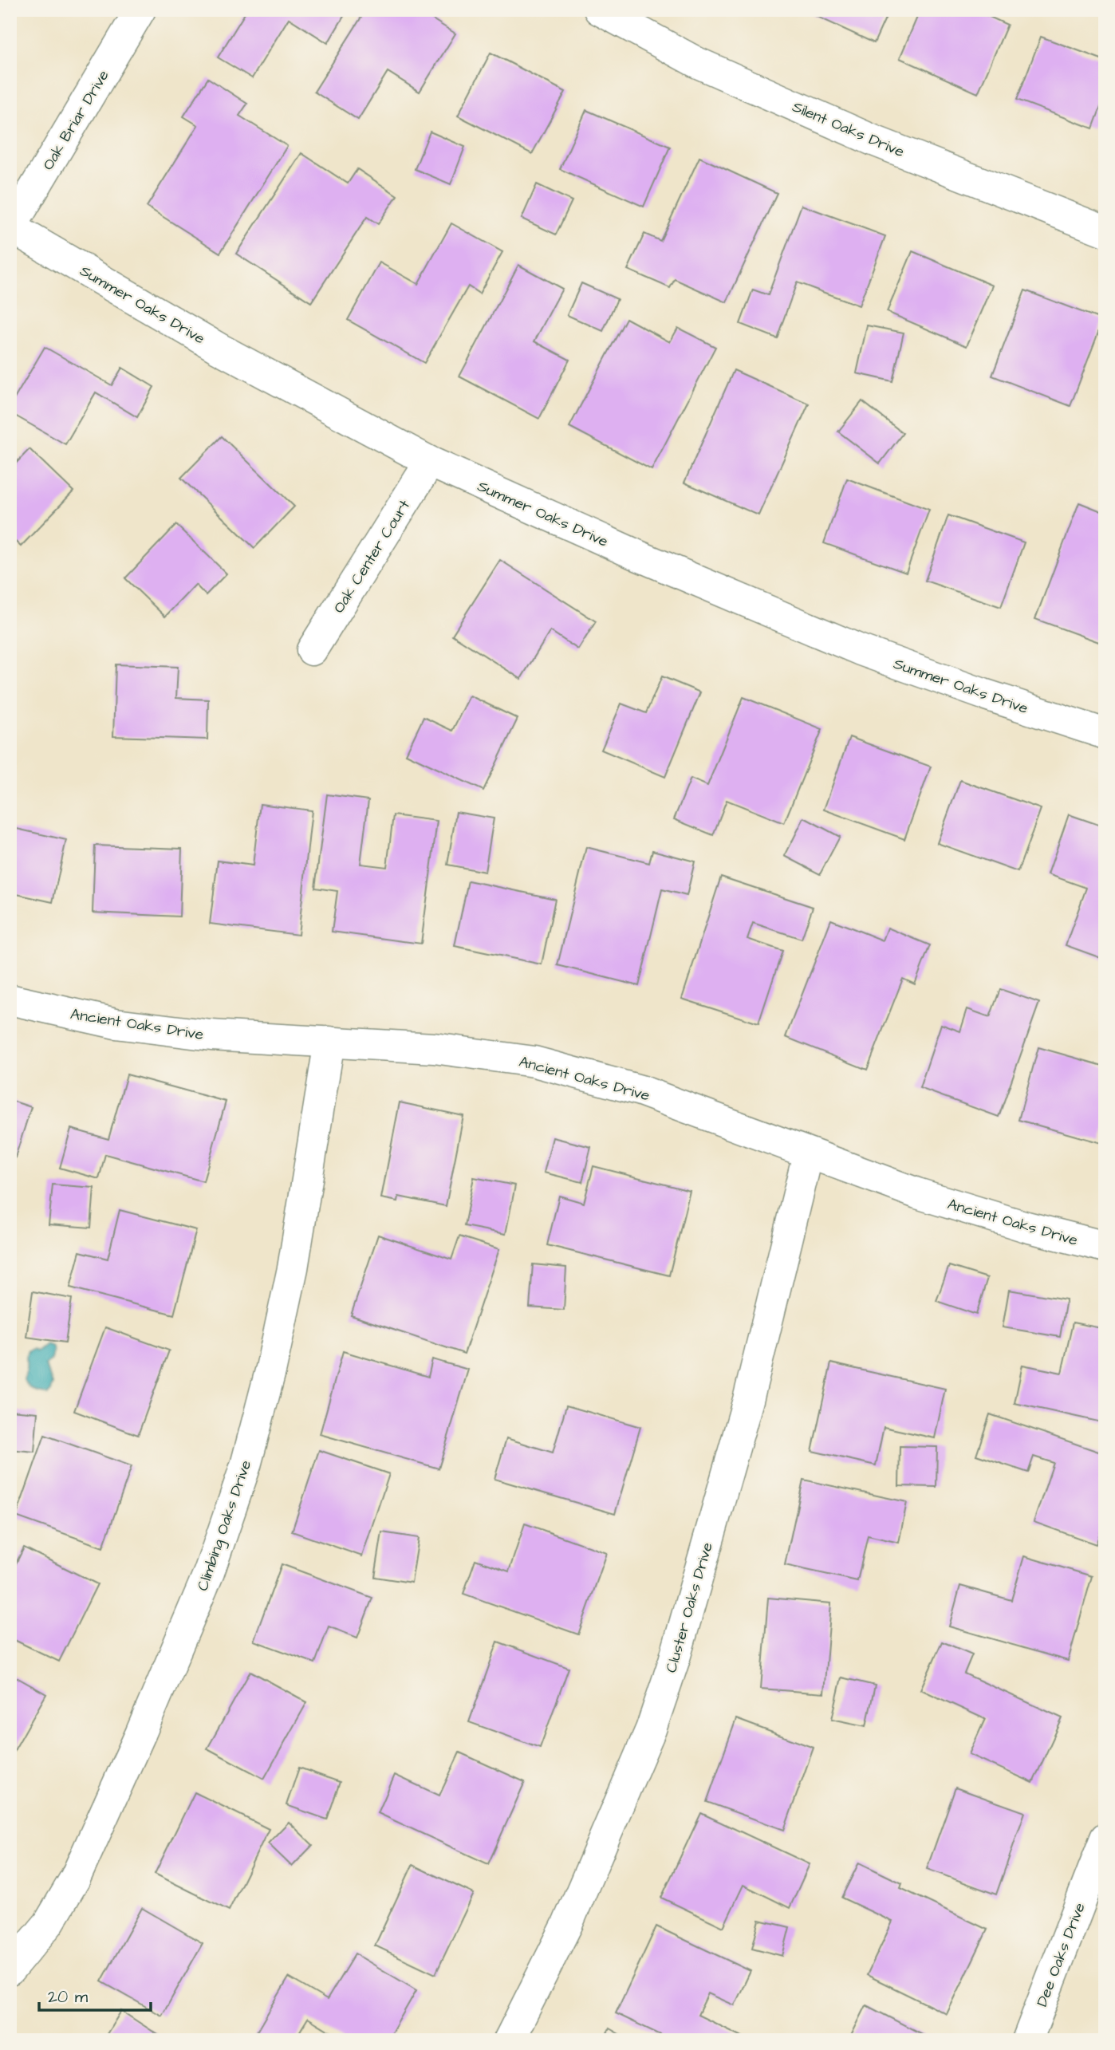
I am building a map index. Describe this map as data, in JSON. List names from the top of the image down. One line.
{"streets":{"street":["Oak Briar Drive","Silent Oaks Drive","Summer Oaks Drive","Oak Center Court","Ancient Oaks Drive","Climbing Oaks Drive","Cluster Oaks Drive","Dee Oaks Drive"]},"crossings":[["Oak Briar Drive","Summer Oaks Drive"],["Summer Oaks Drive","Oak Center Court"],["Ancient Oaks Drive","Climbing Oaks Drive"],["Ancient Oaks Drive","Cluster Oaks Drive"]],"scale_bar":"20 m"}
